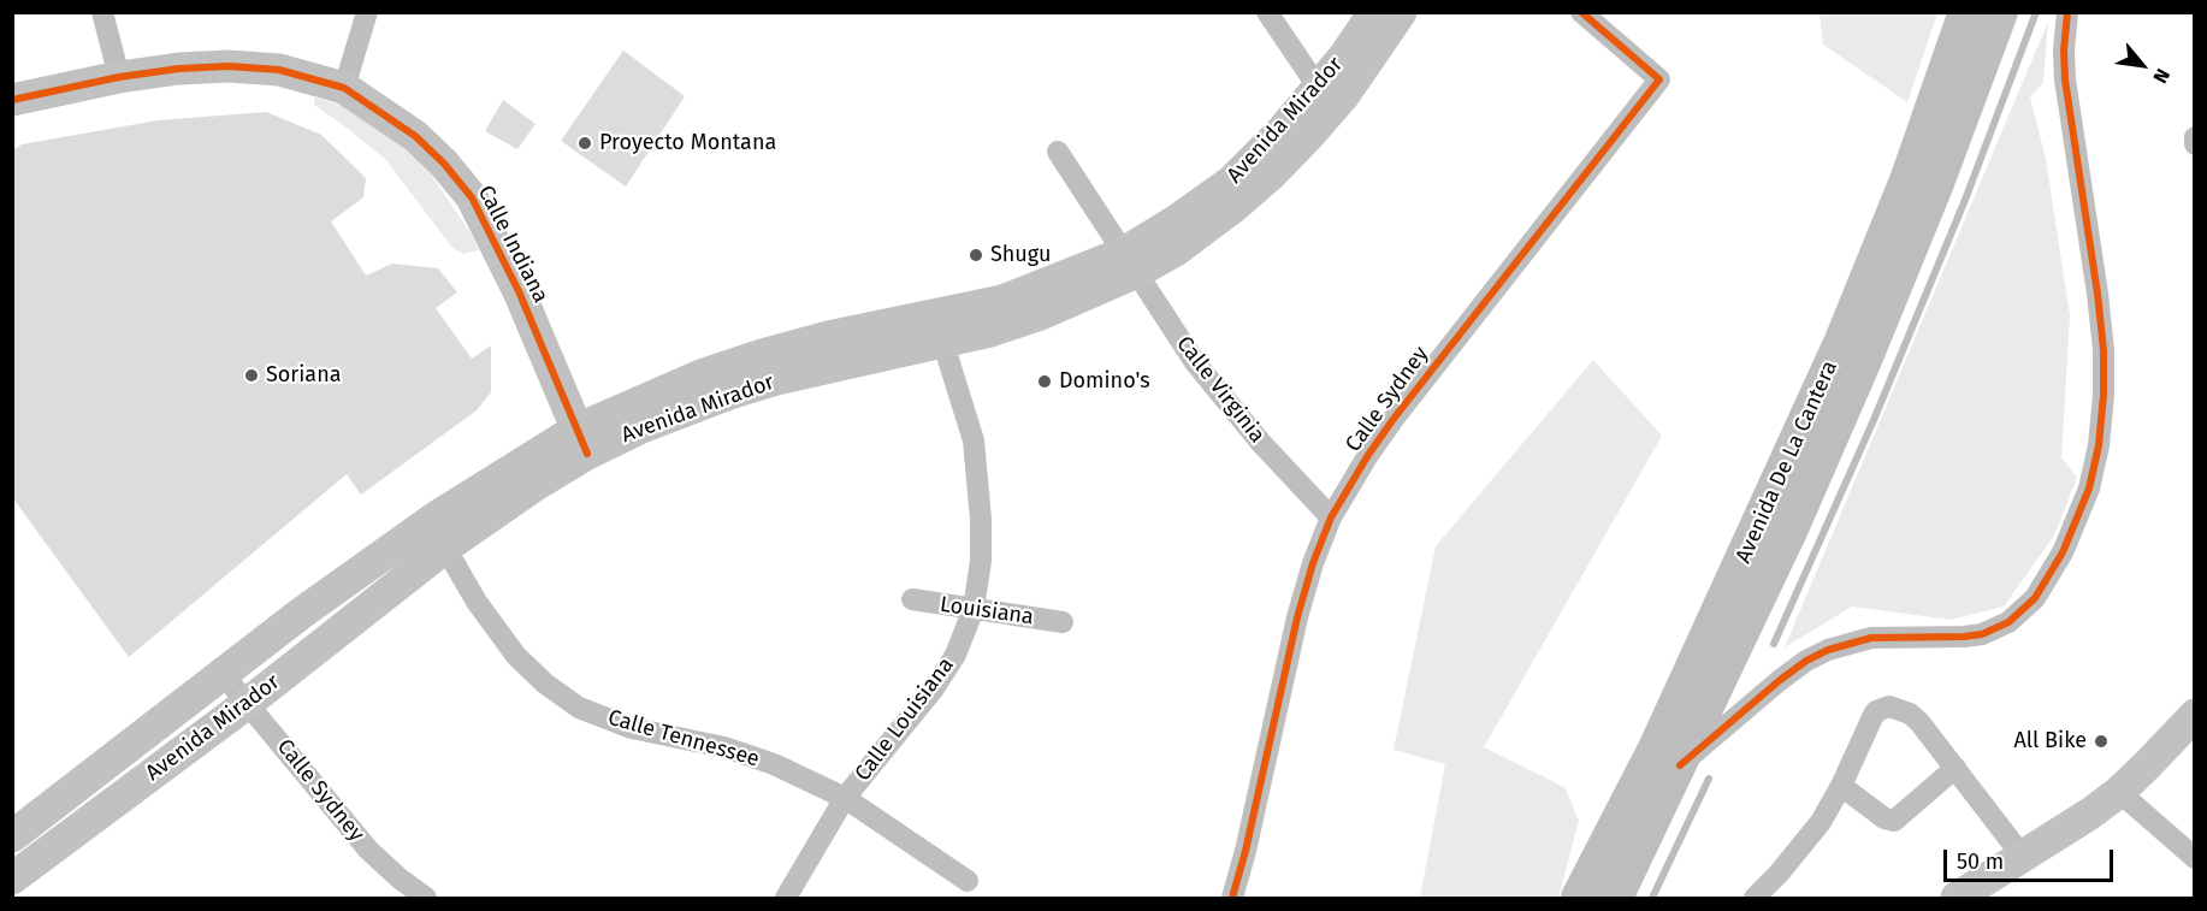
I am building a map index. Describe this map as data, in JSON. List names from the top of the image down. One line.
{"streets":{"main road":["Avenida Mirador","Calle Indiana","Avenida De La Cantera"],"street":["Calle Virginia","Calle Sydney","Louisiana","Calle Louisiana","Calle Tennessee"]},"crossings":[["Avenida Mirador","Calle Indiana"],["Avenida Mirador","Calle Virginia"],["Avenida Mirador","Calle Sydney"],["Avenida Mirador","Calle Louisiana"],["Avenida Mirador","Calle Tennessee"],["Calle Virginia","Calle Sydney"],["Louisiana","Calle Louisiana"],["Calle Louisiana","Calle Tennessee"]],"places":["Proyecto Montana","Shugu","Soriana","Domino's","All Bike"],"scale_bar":"50 m","north":"bottom right"}
